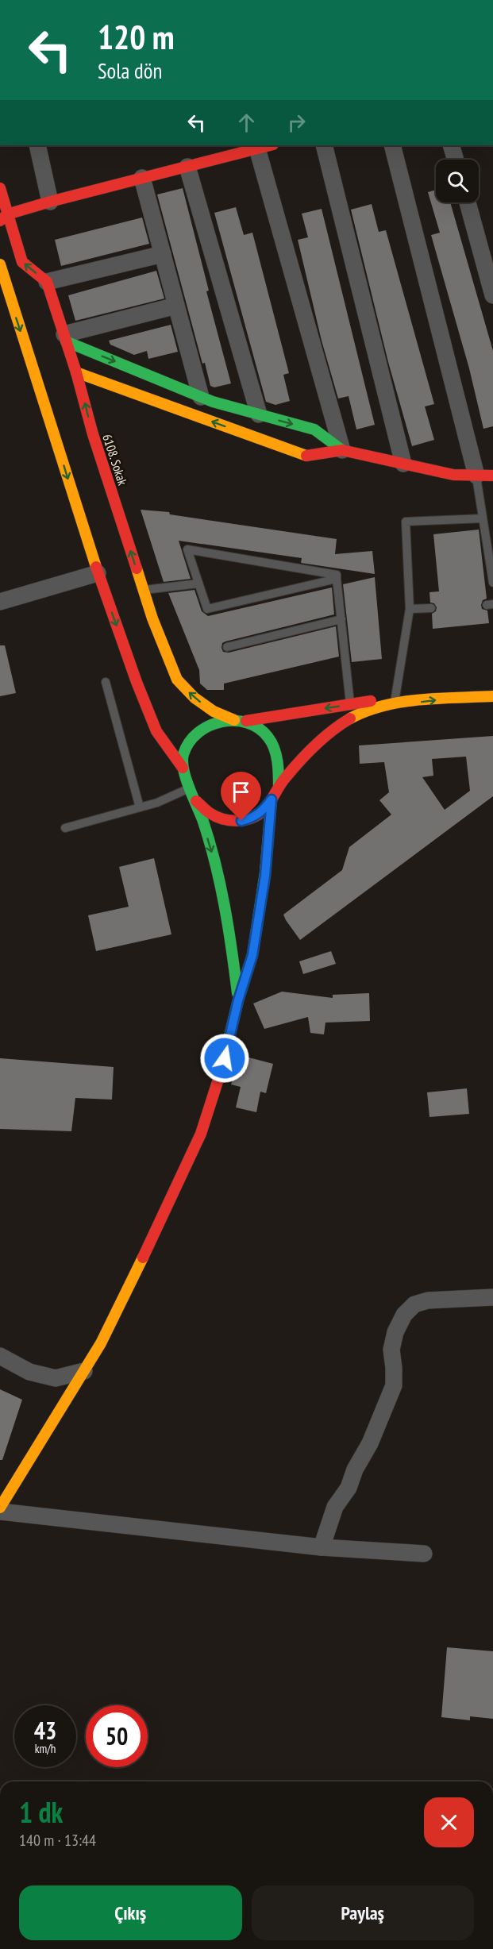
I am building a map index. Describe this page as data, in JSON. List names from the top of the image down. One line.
{"streets":{"main road":["6108. Sokak"]},"page":{"turn":["120 m","Sola dön"],"speed":"43 km/h","limit":"50","heading":["1 dk","140 m · 13:44"],"buttons":["Çıkış","Paylaş"]}}
